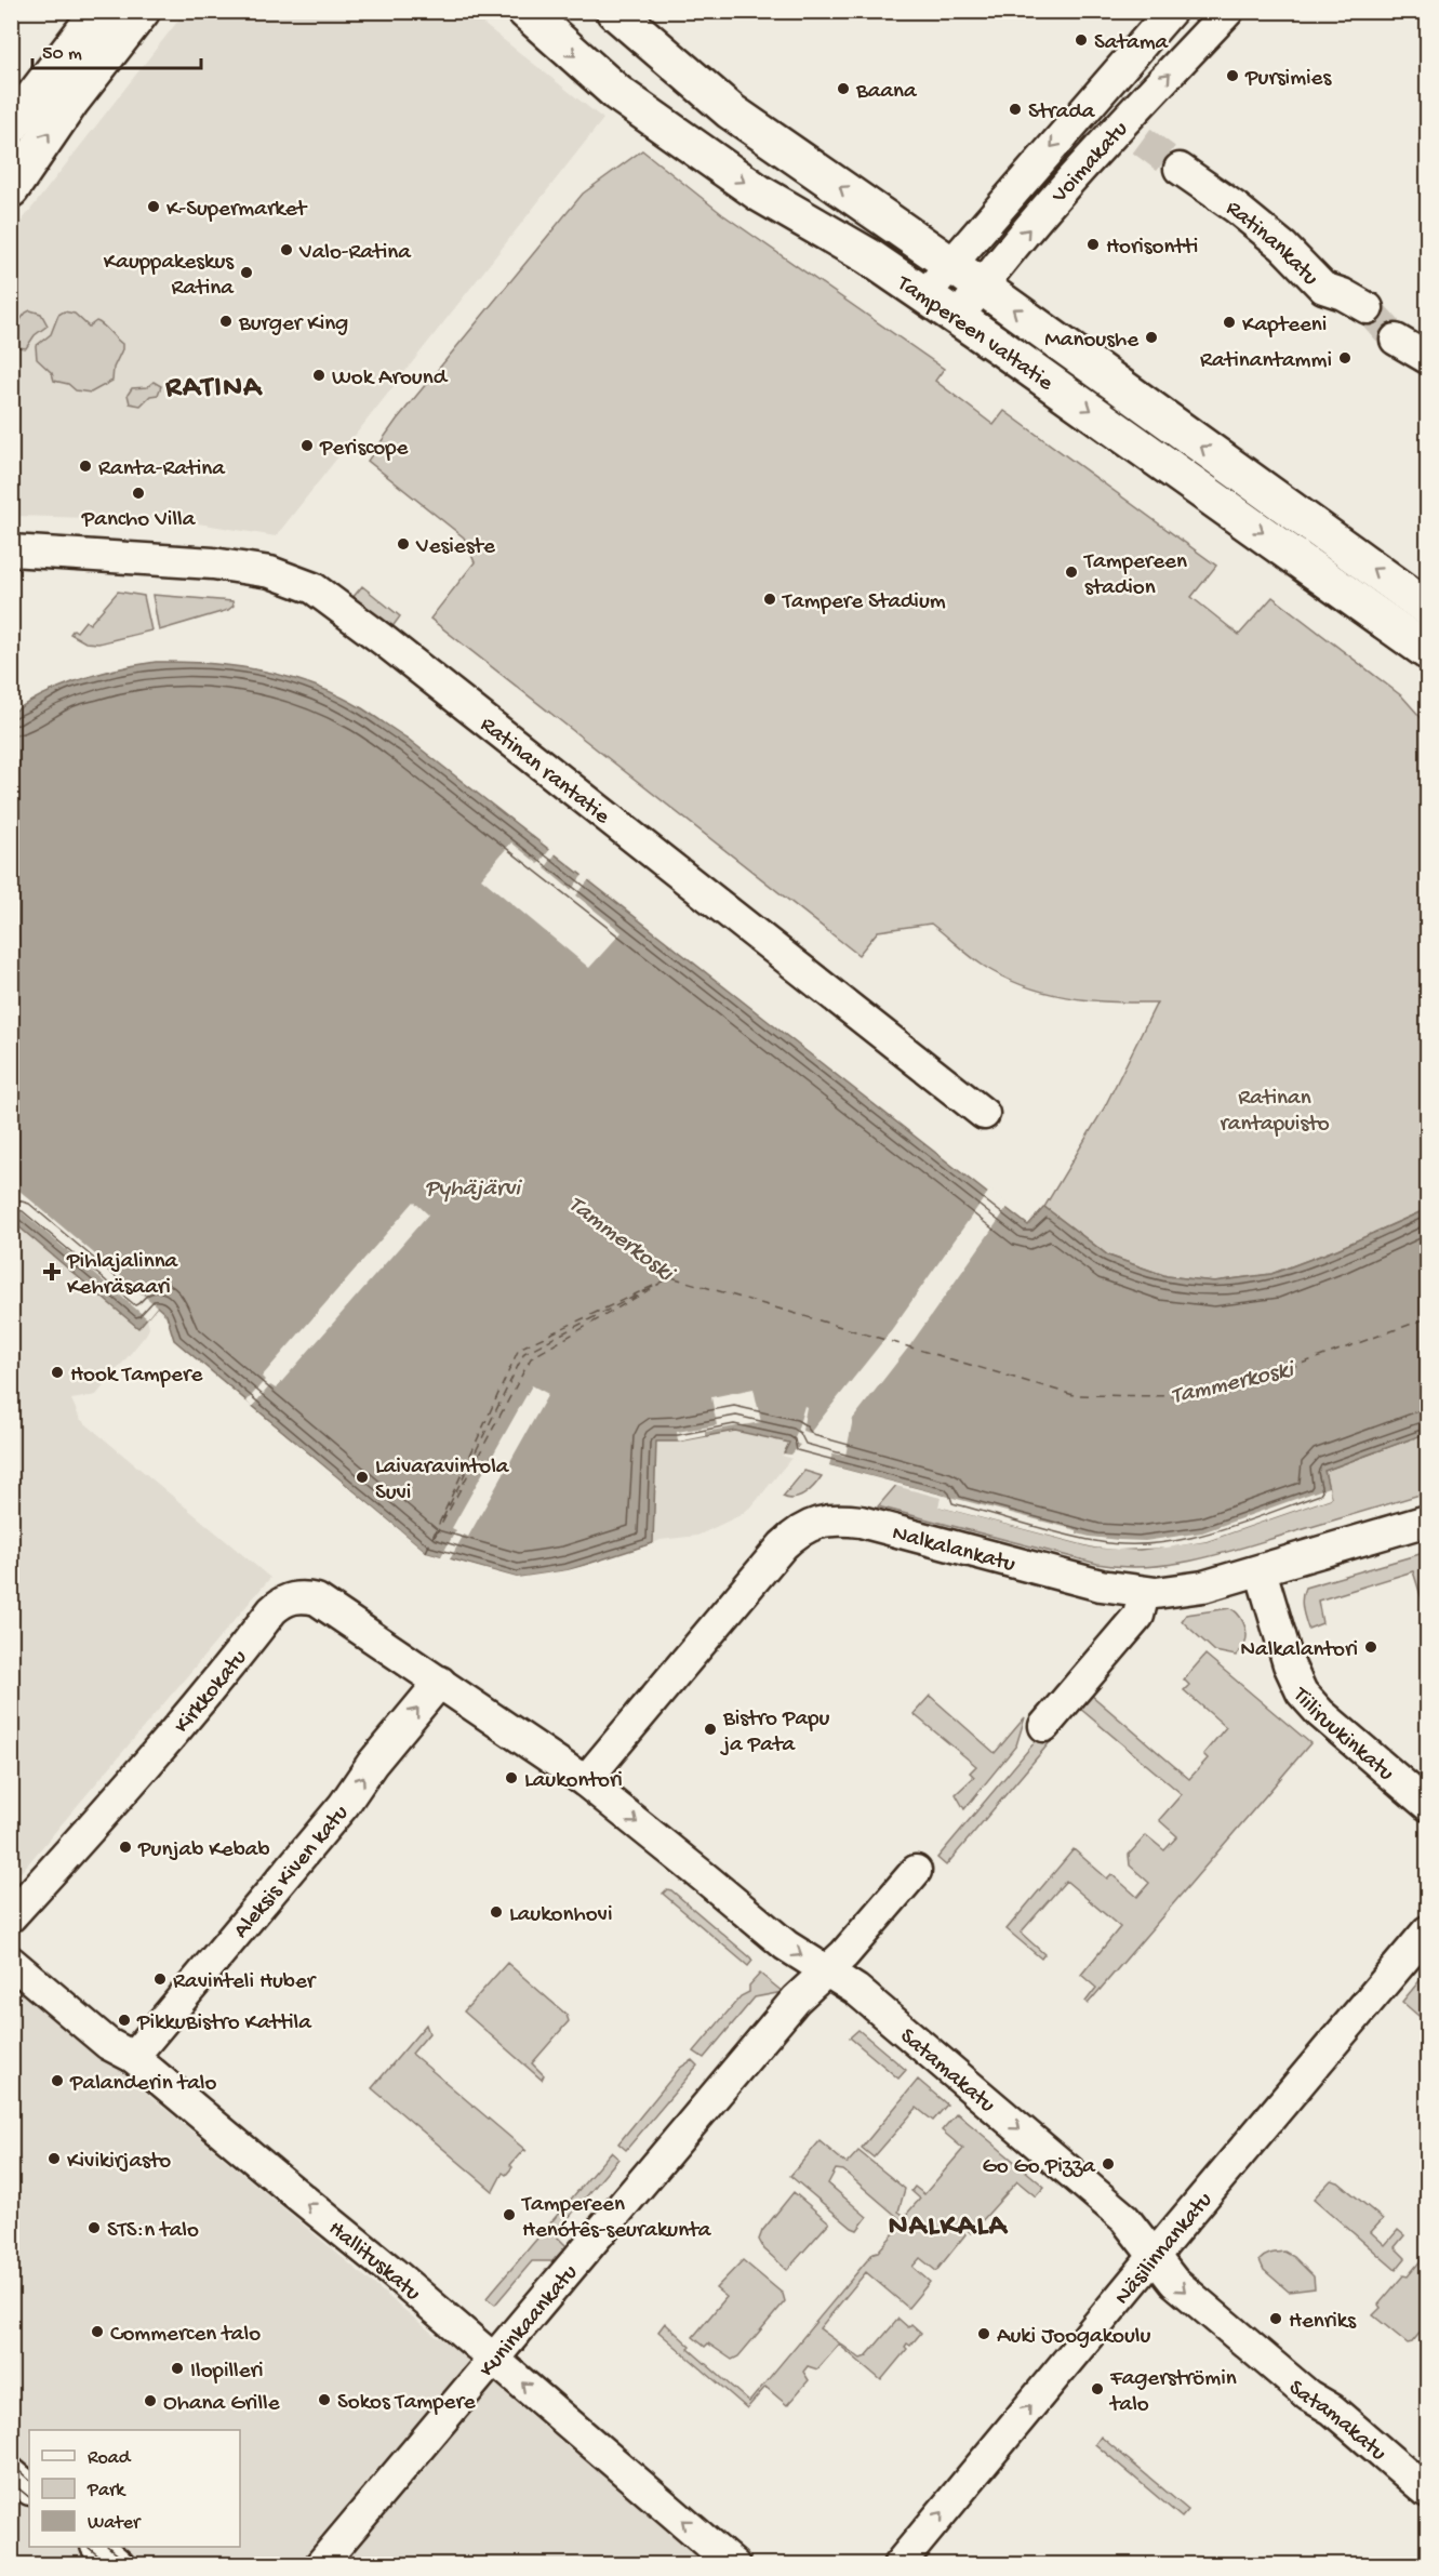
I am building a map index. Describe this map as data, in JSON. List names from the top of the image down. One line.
{"streets":{"main road":["Tampereen valtatie"],"street":["Voimakatu","Ratinankatu","Ratinan rantatie","Nalkalankatu","Kirkkokatu","Tiiliruukinkatu","Aleksis Kiven katu","Satamakatu","Näsilinnankatu","Hallituskatu","Kuninkaankatu"]},"crossings":[["Voimakatu","Tampereen valtatie"],["Nalkalankatu","Tiiliruukinkatu"],["Nalkalankatu","Satamakatu"],["Kirkkokatu","Aleksis Kiven katu"],["Kirkkokatu","Satamakatu"],["Aleksis Kiven katu","Satamakatu"],["Aleksis Kiven katu","Hallituskatu"],["Satamakatu","Näsilinnankatu"],["Satamakatu","Kuninkaankatu"],["Hallituskatu","Kuninkaankatu"]],"one_way":["Aleksis Kiven katu","Satamakatu","Näsilinnankatu","Hallituskatu"],"districts":["RATINA","NALKALA"],"water":["Pyhäjärvi","Tammerkoski"],"parks":["Ratinan rantapuisto"],"places":{"other":["Satama","Pursimies","Baana","Strada","K-Supermarket","Horisontti","Valo-Ratina","Kauppakeskus Ratina","Burger King","Kapteeni","Manoushe","Ratinantammi","Wok Around","Periscope","Ranta-Ratina","Pancho Villa","Vesieste","Tampereen stadion","Tampere Stadium","Hook Tampere","Laivaravintola Suvi","Nalkalantori","Bistro Papu ja Pata","Laukontori","Punjab Kebab","Laukonhovi","Ravinteli Huber","PikkuBistro Kattila","Palanderin talo","Kivikirjasto","Go Go Pizza","Tampereen Henótês-seurakunta","STS:n talo","Henriks","Commercen talo","Auki Joogakoulu","Ilopilleri","Fagerströmin talo","Sokos Tampere","Ohana Grille"],"health":["Pihlajalinna Kehräsaari"]},"legend":["Road","Park","Water"],"scale_bar":"50 m"}
